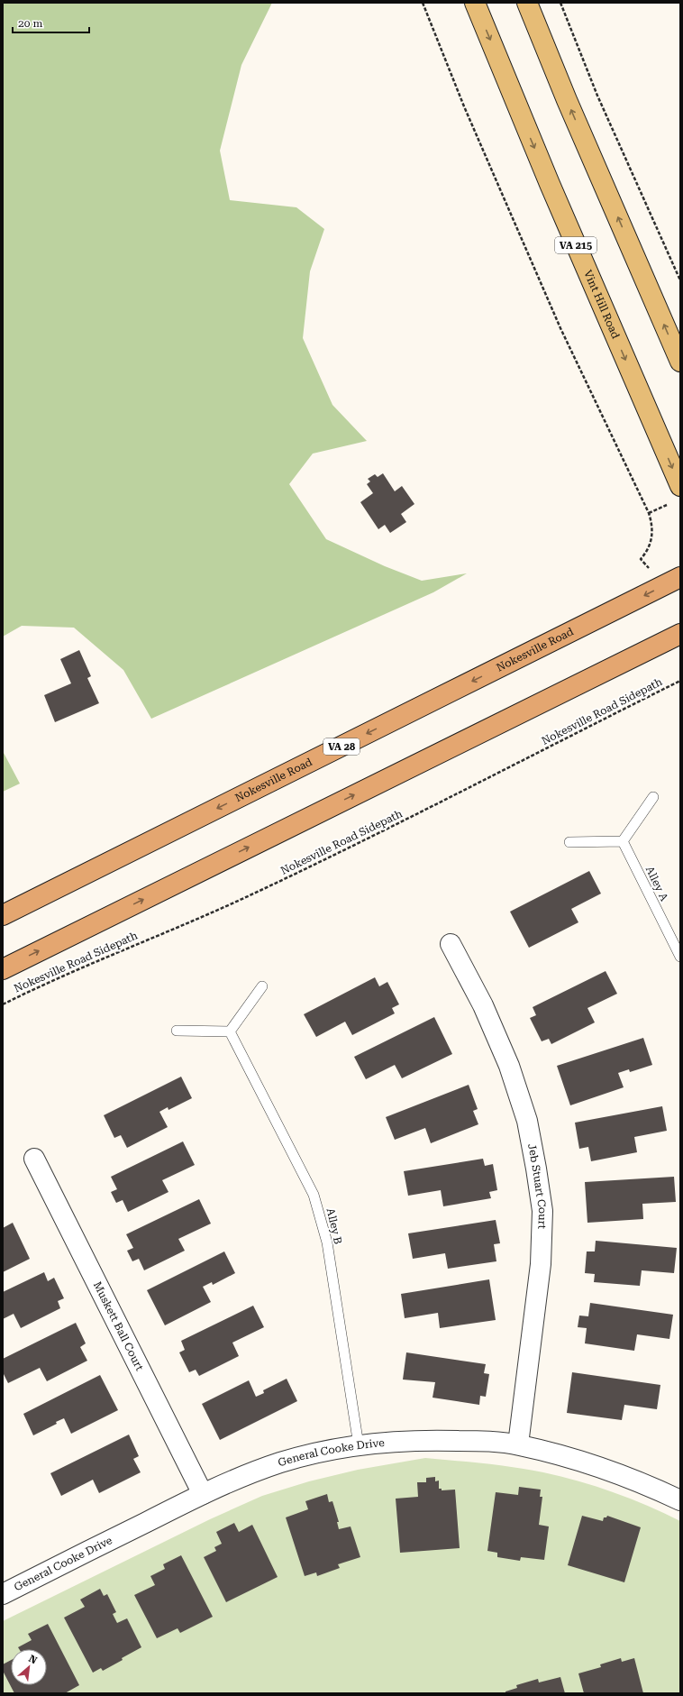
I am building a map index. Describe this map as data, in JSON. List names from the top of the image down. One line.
{"streets":{"highway":["Nokesville Road","VA 28"],"main road":["VA 215","Vint Hill Road"],"street":["Jeb Stuart Court","Muskett Ball Court","General Cooke Drive"],"lane":["Alley A","Alley B"],"path":["Nokesville Road Sidepath"]},"crossings":[["Jeb Stuart Court","General Cooke Drive"],["Alley B","General Cooke Drive"],["Muskett Ball Court","General Cooke Drive"]],"scale_bar":"20 m","north":"top right"}
